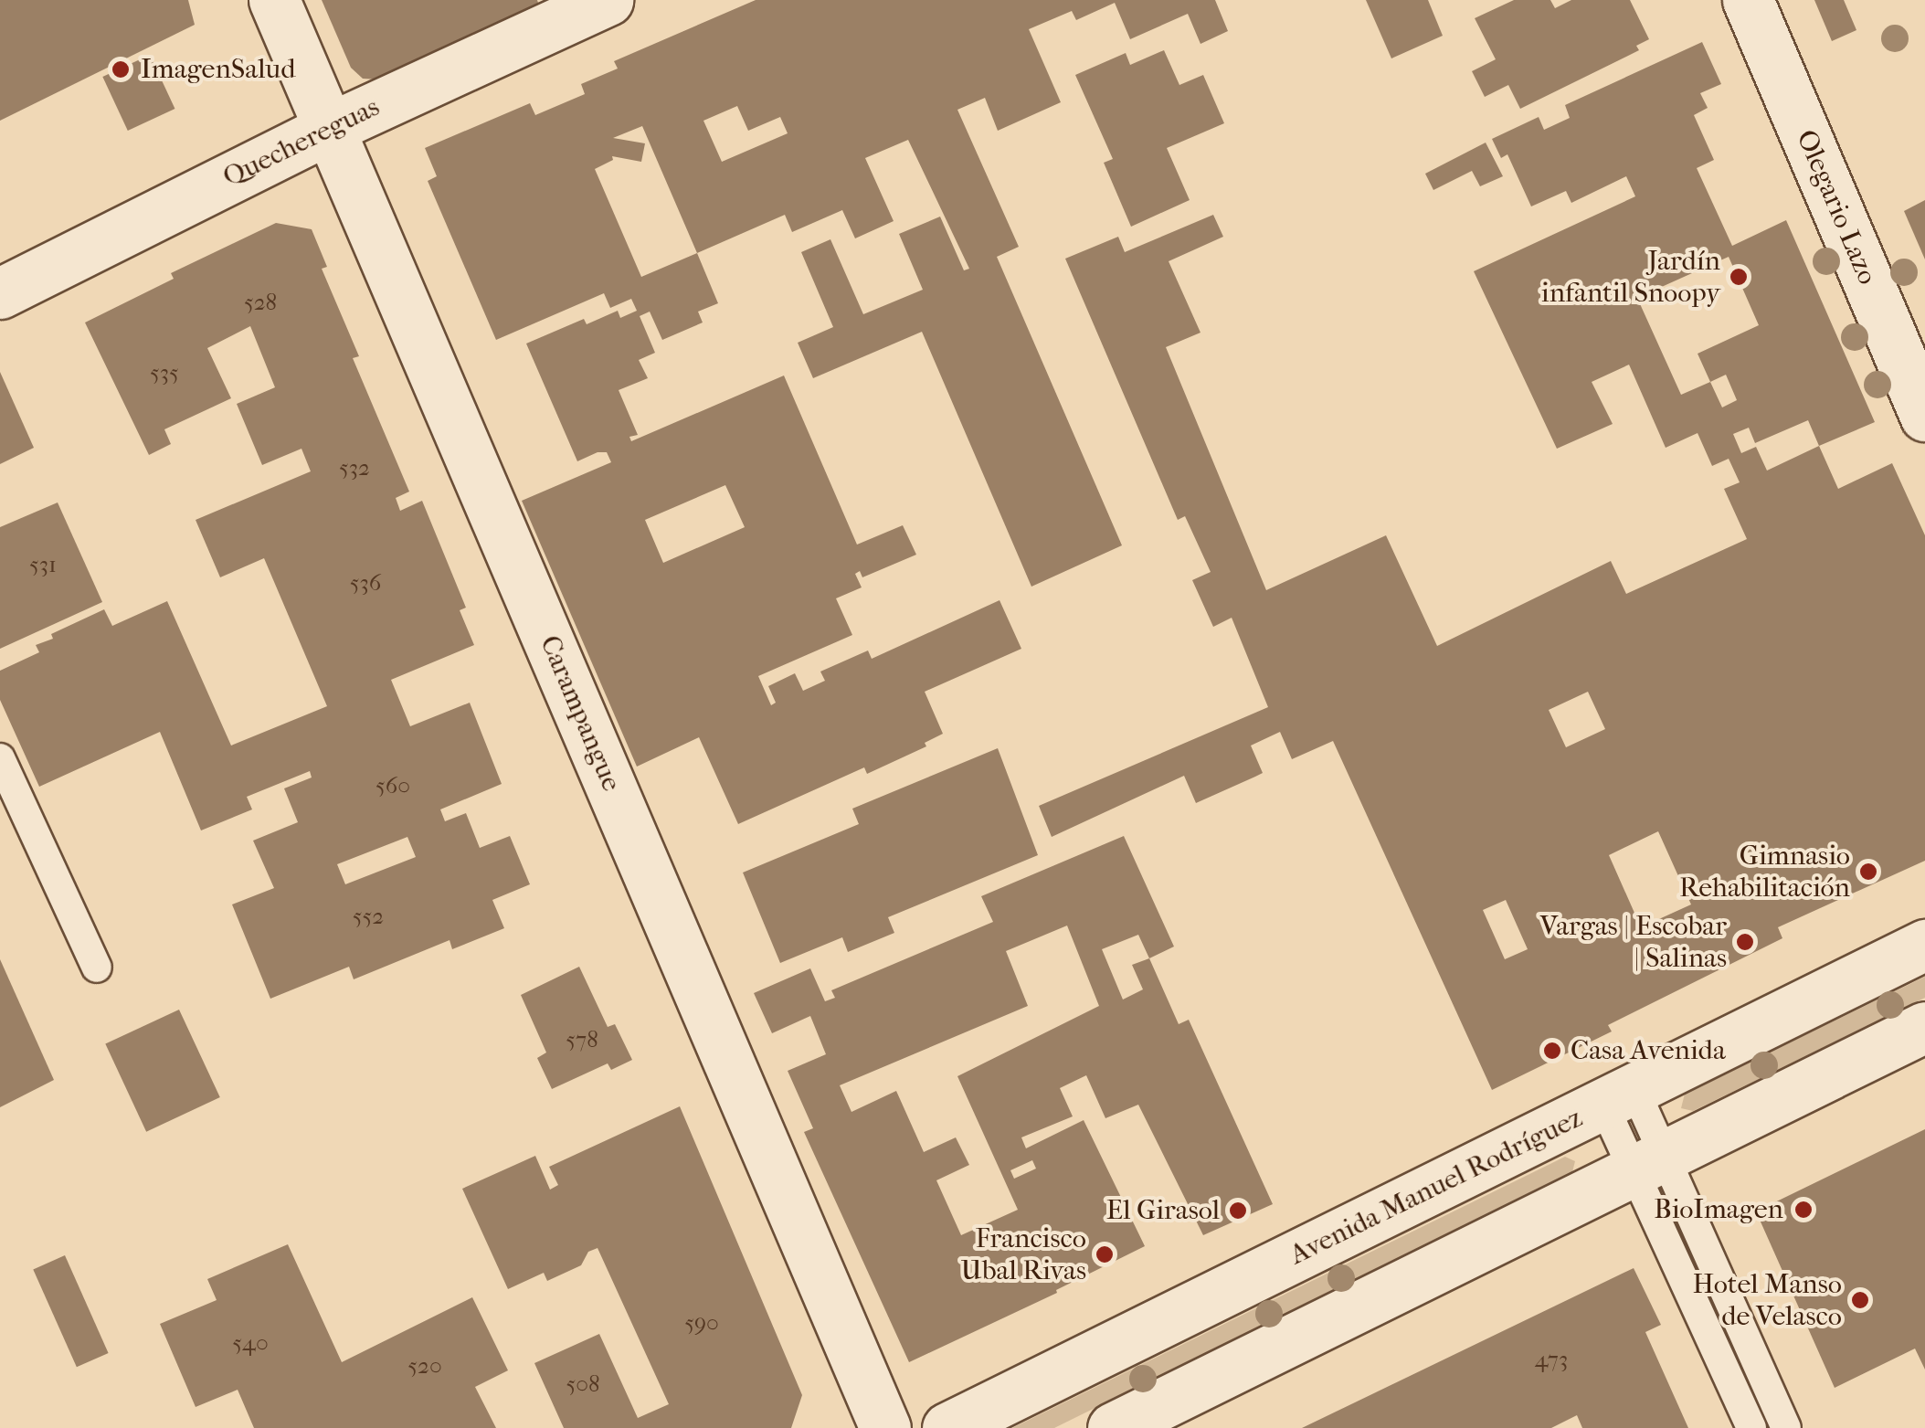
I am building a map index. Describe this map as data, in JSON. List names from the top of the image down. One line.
{"streets":{"street":["Quechereguas","Olegario Lazo","Carampangue","Avenida Manuel Rodríguez"]},"crossings":[["Quechereguas","Carampangue"]],"places":["ImagenSalud","Jardín infantil Snoopy","Gimnasio Rehabilitación","Vargas | Escobar | Salinas","Casa Avenida","BioImagen","El Girasol","Francisco Ubal Rivas","Hotel Manso de Velasco"],"house_numbers":["528","535","532","531","536","560","552","578","590","540","473","520","508"]}
